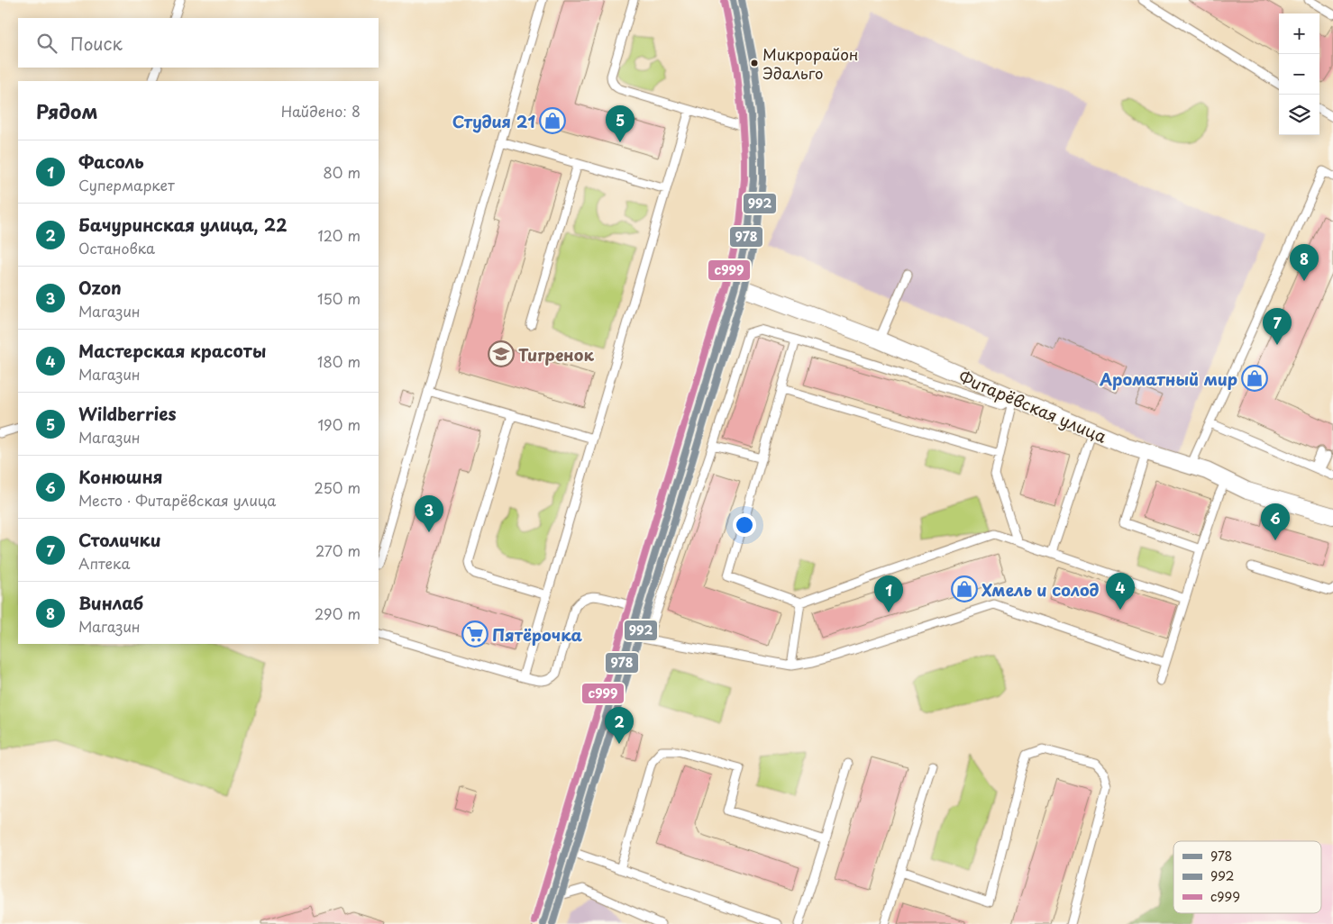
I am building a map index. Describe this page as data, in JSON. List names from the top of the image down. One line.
{"streets":{"street":["Фитарёвская улица"]},"places":{"other":["Микрорайон Эдальго"],"shop":["Студия 21","Ароматный мир","Хмель и солод"],"school or university":["Тигренок"],"supermarket":["Пятёрочка"]},"lines":["transit line 978","transit line 992","transit line с999"],"legend":["978","992","с999"],"page":{"map_buttons":["+","−"],"search":"Поиск","heading":["Рядом","Найдено: 8"],"pins":["5","8","7","3","6","4","1","2"],"list":[{"mark":"1","name":"Фасоль","note":"Супермаркет","value":"80 m"},{"mark":"2","name":"Бачуринская улица, 22","note":"Остановка","value":"120 m"},{"mark":"3","name":"Ozon","note":"Магазин","value":"150 m"},{"mark":"4","name":"Мастерская красоты","note":"Магазин","value":"180 m"},{"mark":"5","name":"Wildberries","note":"Магазин","value":"190 m"},{"mark":"6","name":"Конюшня","note":"Место · Фитарёвская улица","value":"250 m"},{"mark":"7","name":"Столички","note":"Аптека","value":"270 m"},{"mark":"8","name":"Винлаб","note":"Магазин","value":"290 m"}]}}
